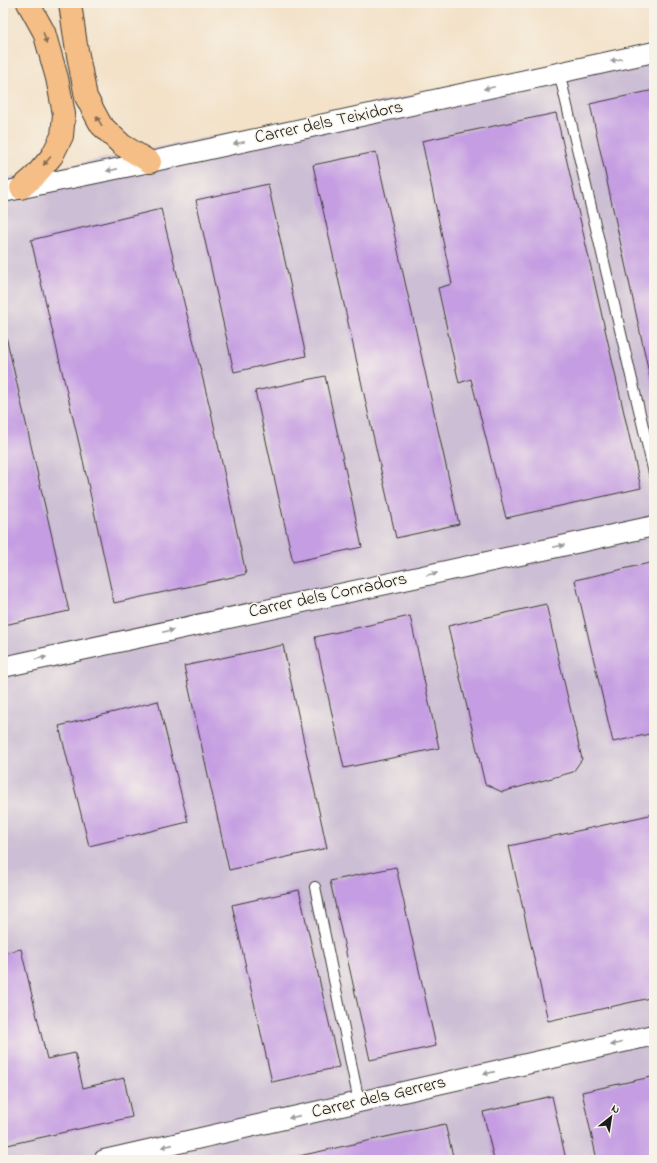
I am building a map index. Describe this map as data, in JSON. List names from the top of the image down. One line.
{"streets":{"street":["Carrer dels Teixidors","Carrer dels Conradors","Carrer dels Gerrers"]},"one_way":["Carrer dels Teixidors","Carrer dels Conradors","Carrer dels Gerrers"],"north":"top right"}
